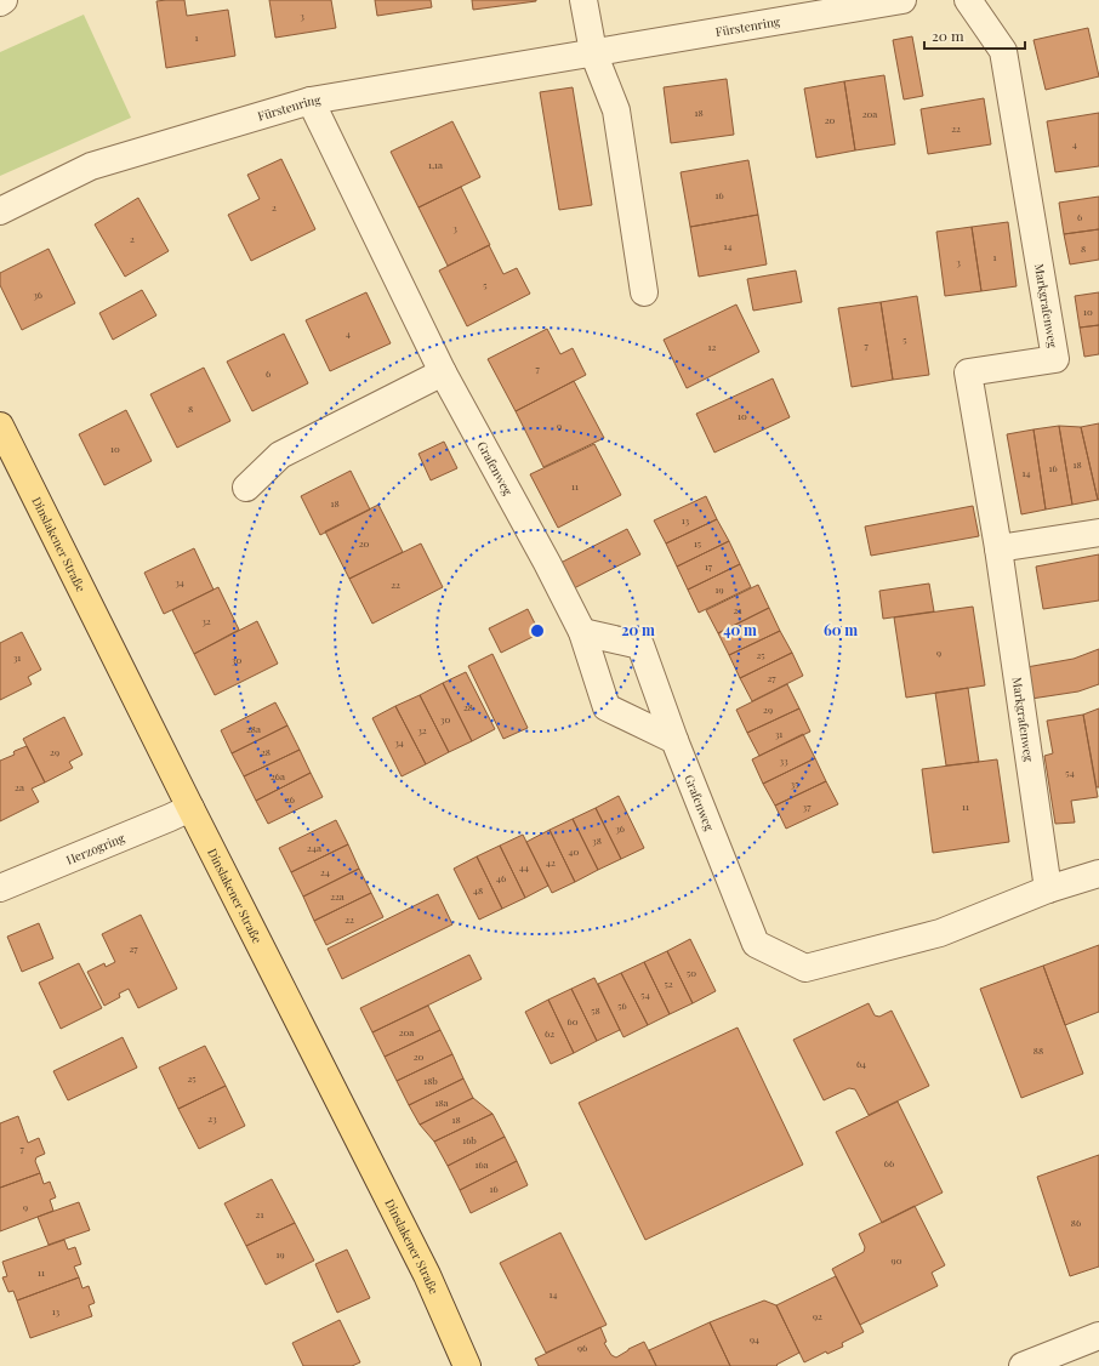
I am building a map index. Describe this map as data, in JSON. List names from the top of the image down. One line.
{"streets":{"main road":["Dinslakener Straße"],"street":["Fürstenring","Markgrafenweg","Grafenweg","Herzogring"]},"crossings":[["Fürstenring","Grafenweg"],["Markgrafenweg","Grafenweg"],["Dinslakener Straße","Herzogring"]],"house_numbers":["3","1","18","20a","20","22","4","1,1a","16","2","6","3","2","14","8","1","3","5","36","10","4","5","7","12","7","6","8","10","9","10","18","16","14","11","18","13","20","15","17","34","22","19","21","32","9","25","31","30","27","28","29","30","28a","32","31","34","29","28","33","54","26a","35","2a","26","37","11","36","38","24a","40","42","44","24","46","48","22a","22","27","50","52","54","56","58","60","20a","62","88","20","64","25","18b","18a","23","18","16b","7","66","16a","16","9","21","86","19","90","11","14","13","92","94","96"],"scale_bar":"20 m","rings":["20 m","40 m","60 m"]}
